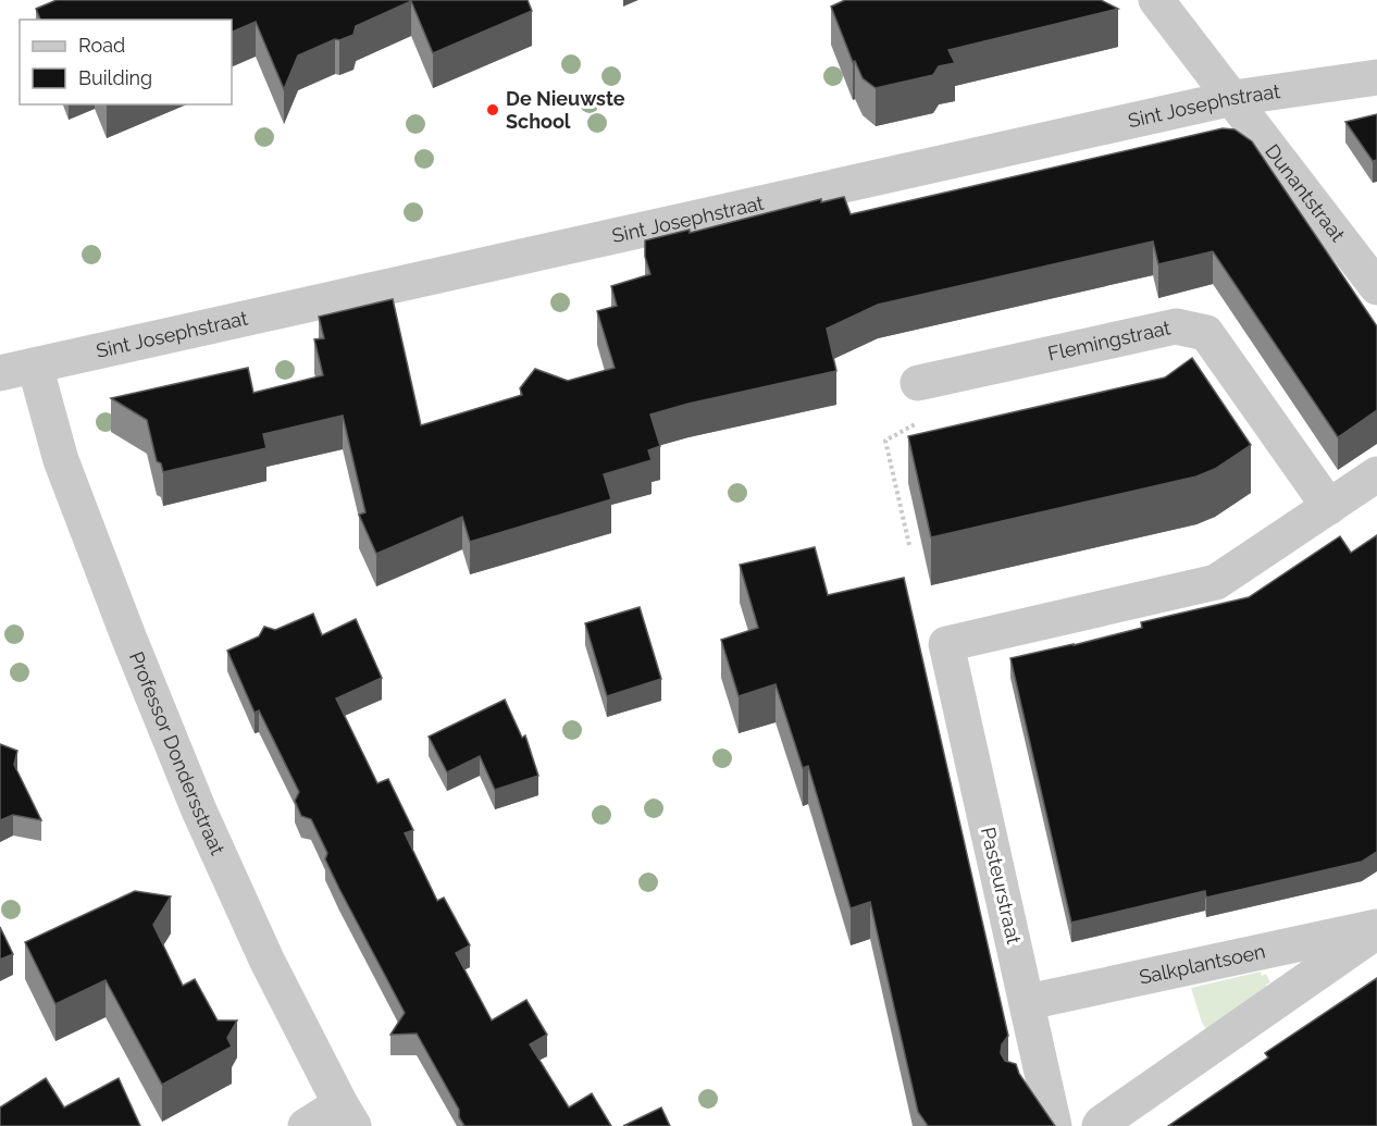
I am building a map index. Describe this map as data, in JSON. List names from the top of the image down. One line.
{"streets":{"street":["Sint Josephstraat","Dunantstraat","Flemingstraat","Professor Dondersstraat","Pasteurstraat","Salkplantsoen"]},"crossings":[["Sint Josephstraat","Dunantstraat"],["Sint Josephstraat","Professor Dondersstraat"],["Flemingstraat","Pasteurstraat"],["Pasteurstraat","Salkplantsoen"]],"places":["De Nieuwste School"],"legend":["Road","Building"]}
